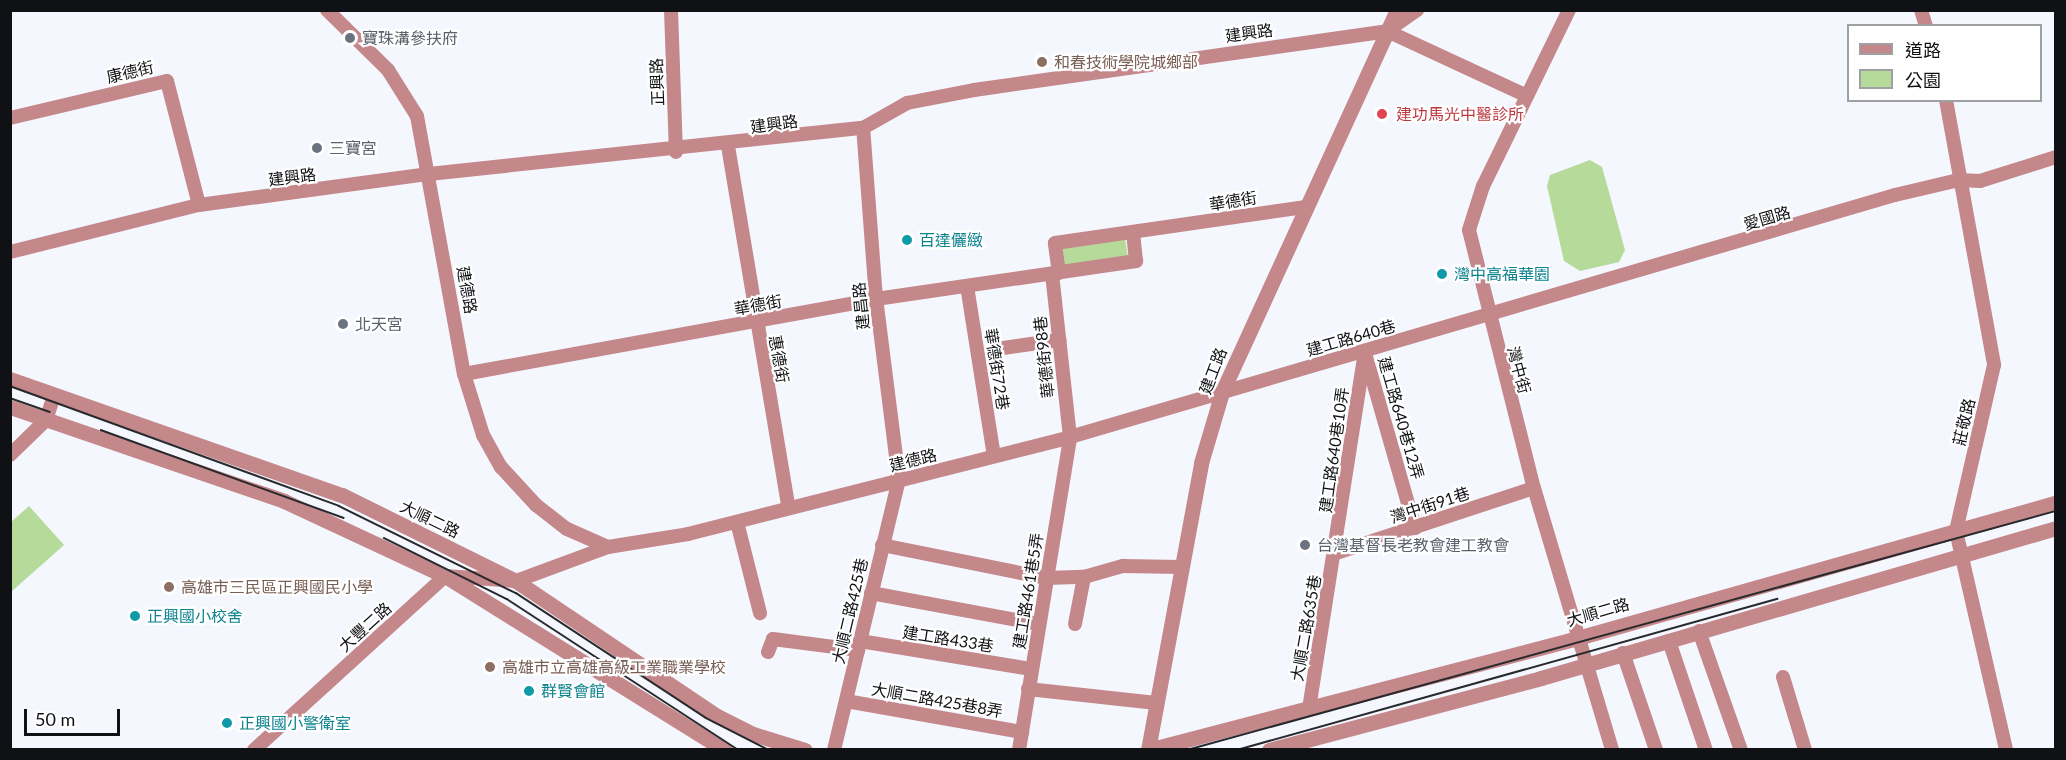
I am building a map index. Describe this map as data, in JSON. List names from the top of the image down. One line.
{"streets":{"street":["建興路","康德街","正興路","華德街","愛國路","建德路","建昌路","建工路640巷","華德街98巷","惠德街","華德街72巷","灣中街","建工路","建工路640巷12弄","莊敬路","建工路640巷10弄","灣中街91巷","大順二路","建工路461巷5弄","大順二路425巷","大豐二路","大順二路635巷","建工路433巷","大順二路425巷8弄"]},"crossings":[["建興路","康德街"],["建興路","正興路"],["建興路","建德路"],["建興路","建昌路"],["建興路","惠德街"],["建興路","建工路"],["華德街","建德路"],["華德街","建昌路"],["華德街","華德街98巷"],["華德街","惠德街"],["華德街","華德街72巷"],["華德街","建工路"],["愛國路","建工路640巷"],["愛國路","灣中街"],["愛國路","莊敬路"],["建德路","建昌路"],["建德路","建工路640巷"],["建德路","華德街98巷"],["建德路","惠德街"],["建德路","華德街72巷"],["建德路","建工路"],["建德路","大順二路"],["建德路","建工路461巷5弄"],["建德路","大順二路425巷"],["建昌路","大順二路425巷"],["建工路640巷","灣中街"],["建工路640巷","建工路"],["建工路640巷","建工路640巷12弄"],["建工路640巷","建工路640巷10弄"],["華德街98巷","建工路461巷5弄"],["灣中街","灣中街91巷"],["灣中街","大順二路"],["建工路","大順二路"],["建工路640巷12弄","建工路640巷10弄"],["建工路640巷12弄","灣中街91巷"],["莊敬路","大順二路"],["建工路640巷10弄","灣中街91巷"],["建工路640巷10弄","大順二路635巷"],["灣中街91巷","大順二路635巷"],["大順二路","大順二路635巷"],["建工路461巷5弄","建工路433巷"],["建工路461巷5弄","大順二路425巷8弄"],["大順二路425巷","建工路433巷"],["大順二路425巷","大順二路425巷8弄"]],"places":["寶珠溝參扶府","和春技術學院城鄉部","建功馬光中醫診所","三寶宮","百達儷緻","灣中高福華園","北天宮","台灣基督長老教會建工教會","高雄市三民區正興國民小學","正興國小校舍","高雄市立高雄高級工業職業學校","群賢會館","正興國小警衛室"],"legend":["道路","公園"],"scale_bar":"50 m"}
